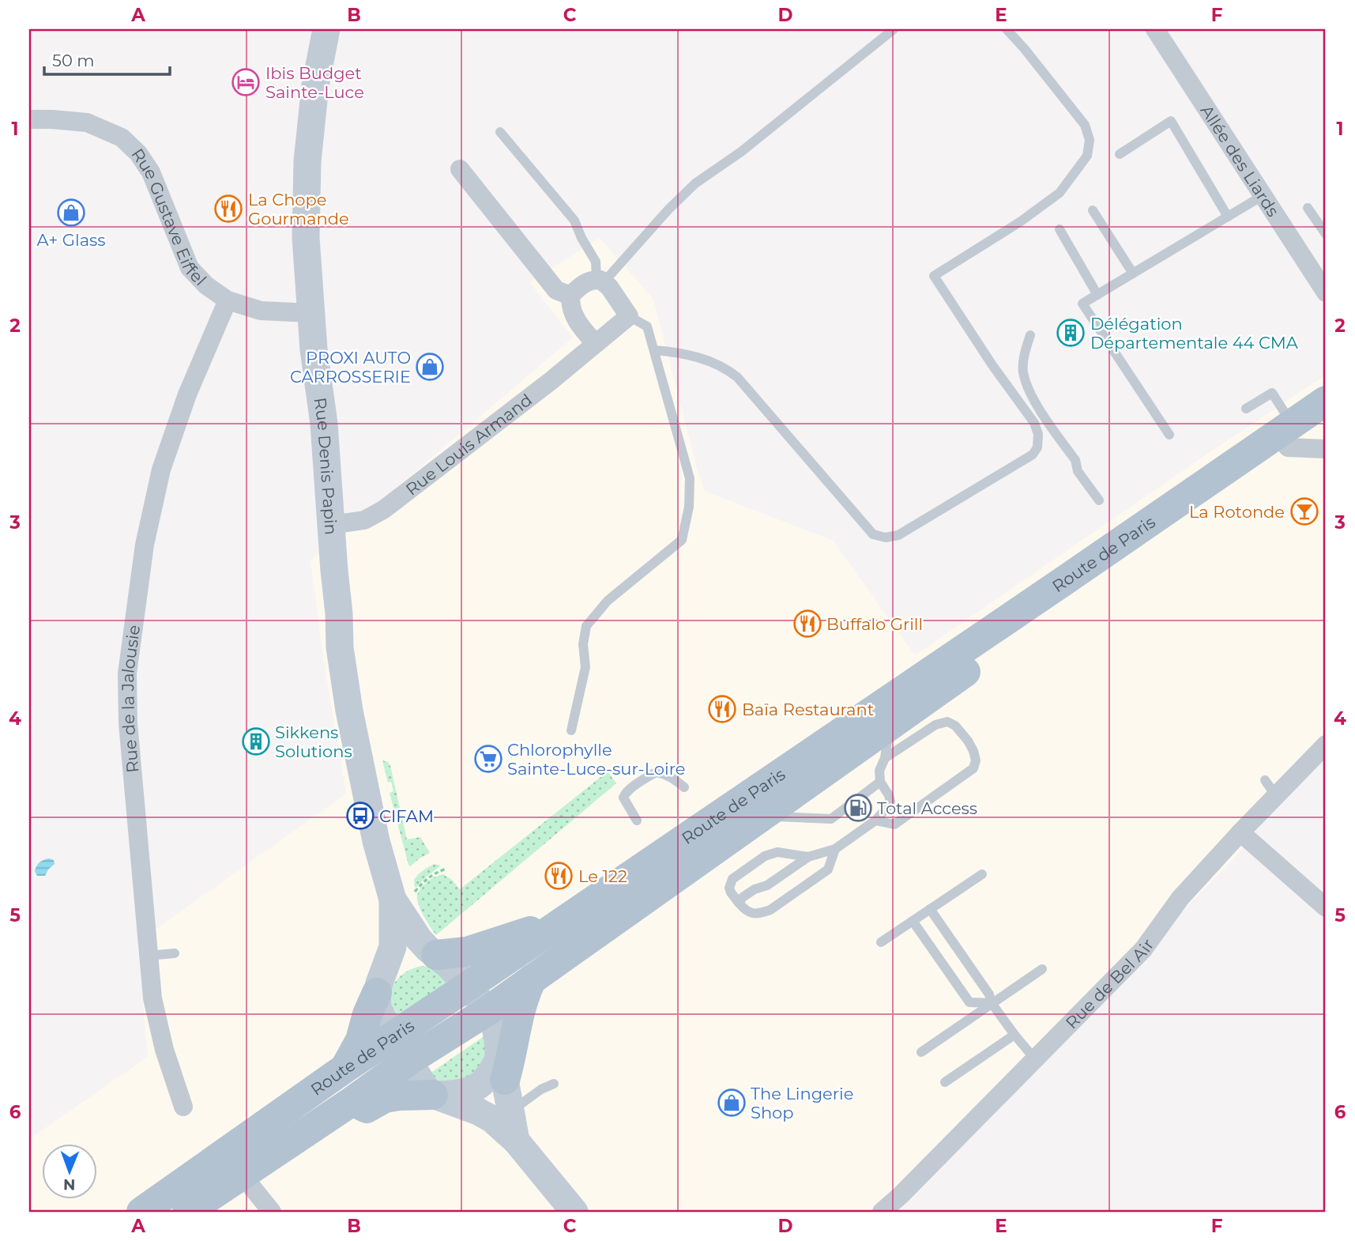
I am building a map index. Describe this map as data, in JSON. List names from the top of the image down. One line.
{"streets":{"main road":["Route de Paris"],"street":["Allée des Liards","Rue Gustave Eiffel","Rue Louis Armand","Rue Denis Papin","Rue de la Jalousie","Rue de Bel Air"]},"crossings":[["Rue Gustave Eiffel","Rue Denis Papin"],["Rue Gustave Eiffel","Rue de la Jalousie"],["Rue Louis Armand","Rue Denis Papin"]],"places":{"hotel":["Ibis Budget Sainte-Luce"],"restaurant":["La Chope Gourmande","Buffalo Grill","Baïa Restaurant","Le 122"],"shop":["A+ Glass","PROXI AUTO CARROSSERIE","The Lingerie Shop"],"building":["Délégation Départementale 44 CMA","Sikkens Solutions"],"bar":["La Rotonde"],"supermarket":["Chlorophylle Sainte-Luce-sur-Loire"],"fuel station":["Total Access"],"bus stop":["CIFAM"]},"scale_bar":"50 m","north":"bottom","grid":{"columns":["A","B","C","D","E","F"],"rows":["1","2","3","4","5","6"]}}
